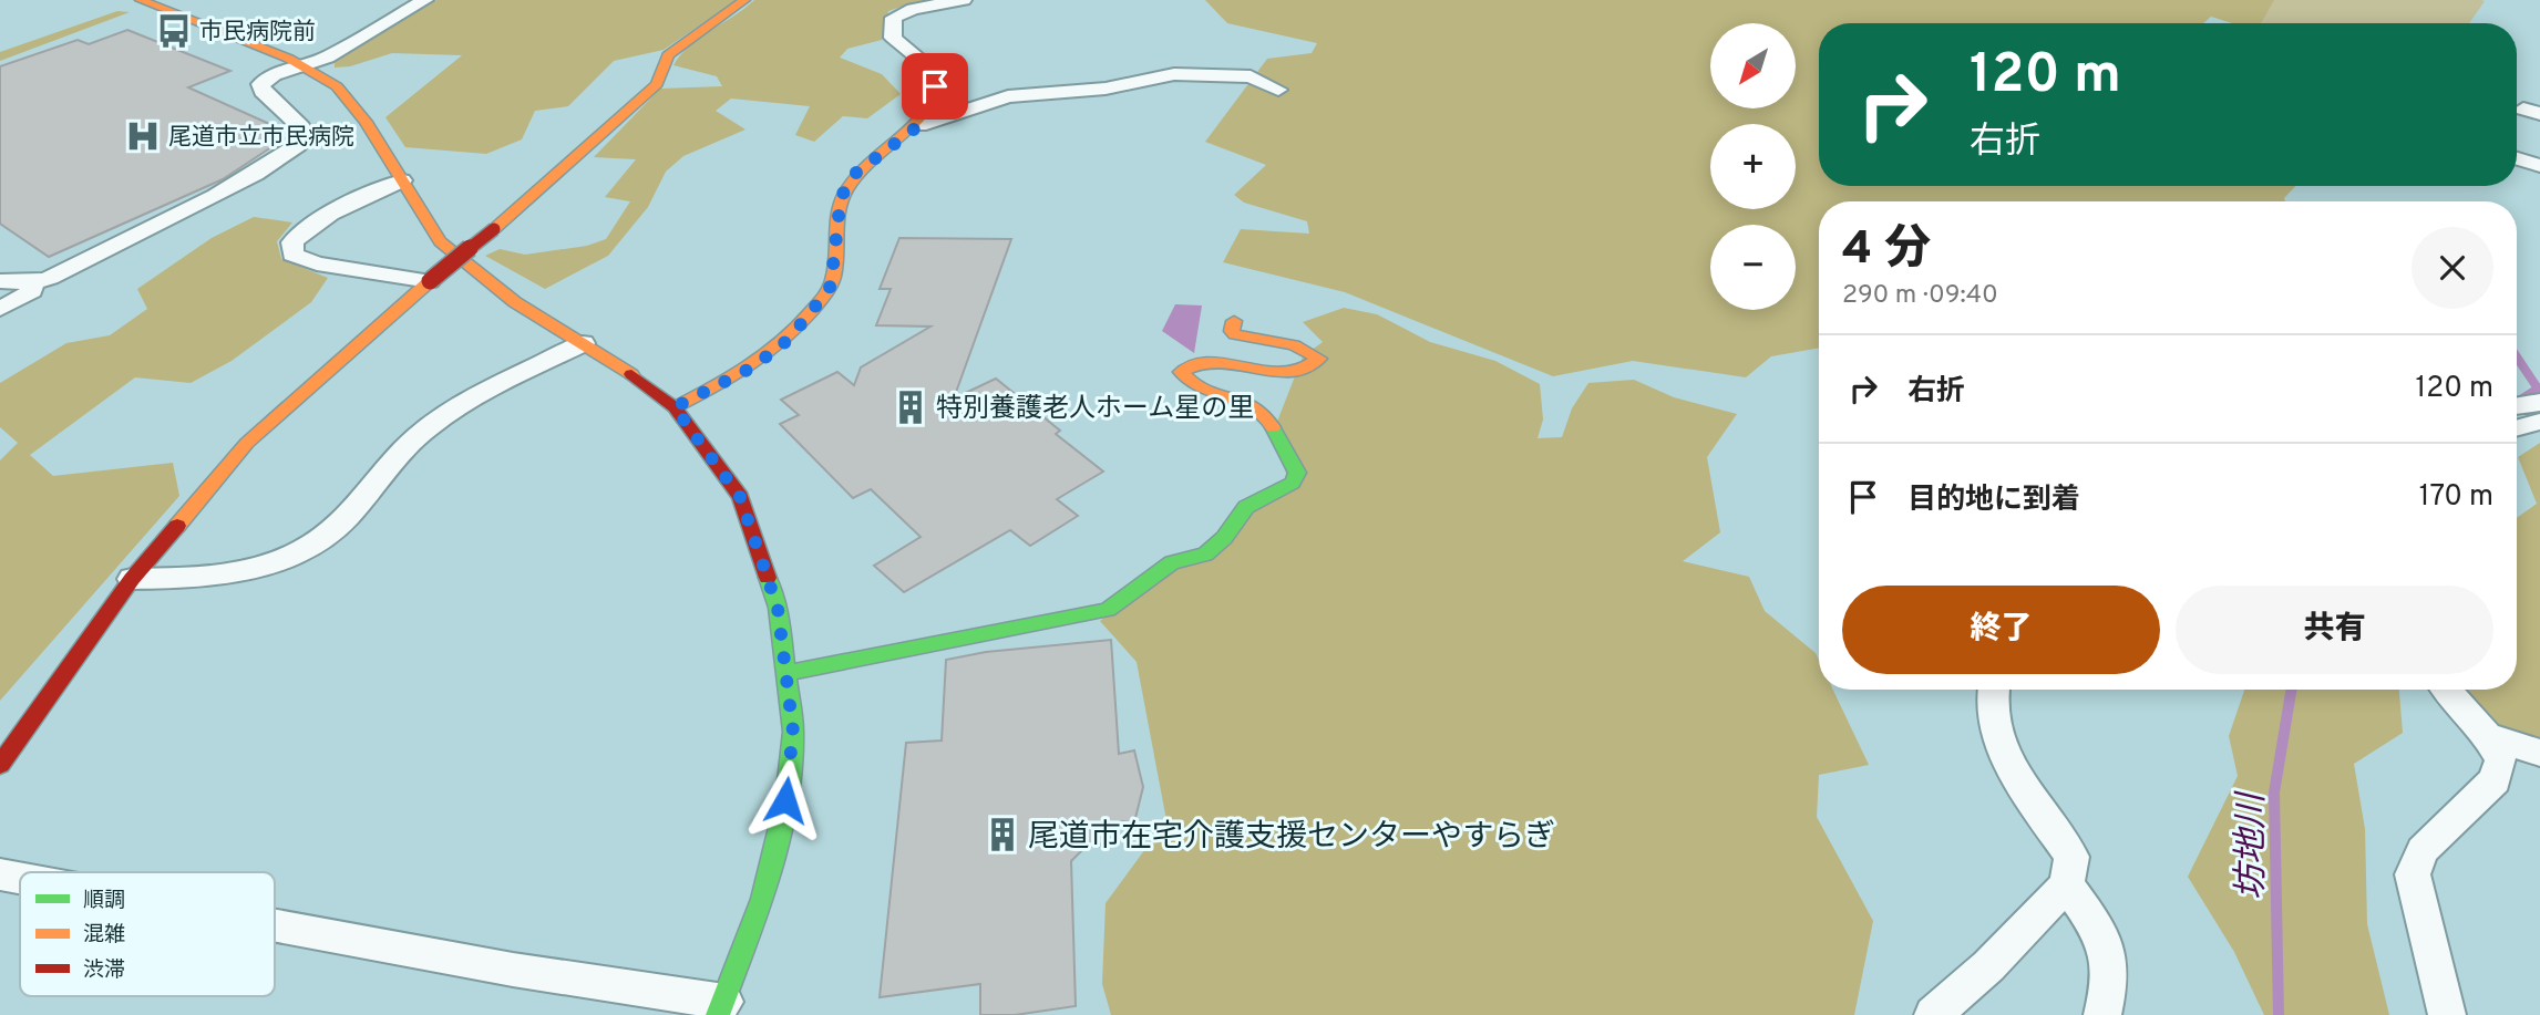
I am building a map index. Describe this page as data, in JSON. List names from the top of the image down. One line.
{"water":["坊地川"],"places":{"bus stop":["市民病院前"],"hospital":["尾道市立市民病院"],"building":["特別養護老人ホーム星の里","尾道市在宅介護支援センターやすらぎ"]},"legend":["順調","混雑","渋滞"],"north":"bottom left","page":{"map_buttons":["+","−"],"turn":["120 m","右折"],"heading":["4 分","290 m · 09:40"],"list":[{"name":"右折","value":"120 m"},{"name":"目的地に到着","value":"170 m"}],"buttons":["終了","共有"]}}
